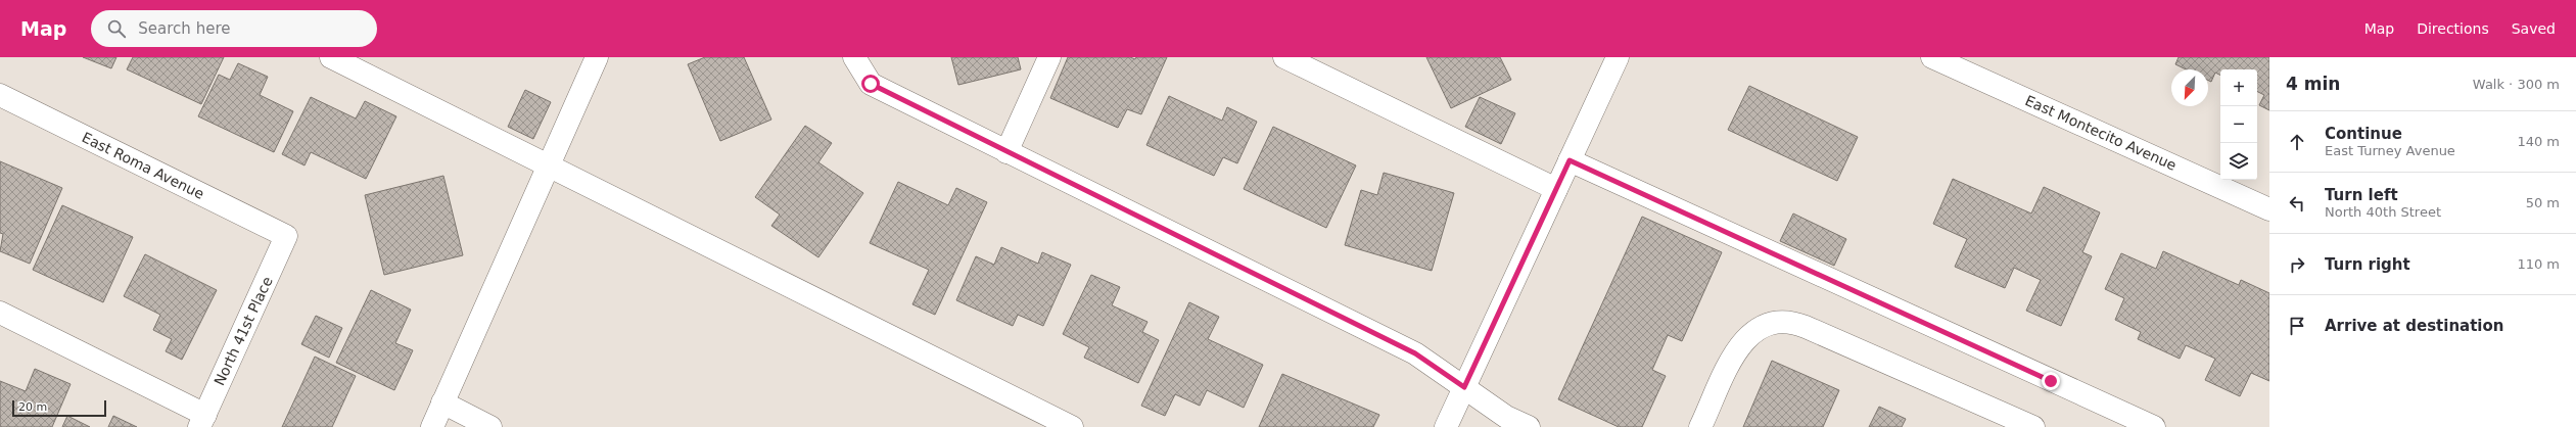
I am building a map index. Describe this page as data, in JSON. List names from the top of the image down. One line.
{"streets":{"street":["East Montecito Avenue","East Roma Avenue","North 41st Place"]},"crossings":[["East Roma Avenue","North 41st Place"]],"scale_bar":"20 m","north":"bottom left","page":{"header":"Map","search":"Search here","nav":["Map","Directions","Saved"],"heading":["4 min","Walk · 300 m"],"map_buttons":["+","−"],"list":[["Continue","East Turney Avenue","140 m"],["Turn left","North 40th Street","50 m"],["Turn right","110 m"],"Arrive at destination"],"scale":"20 m"}}
